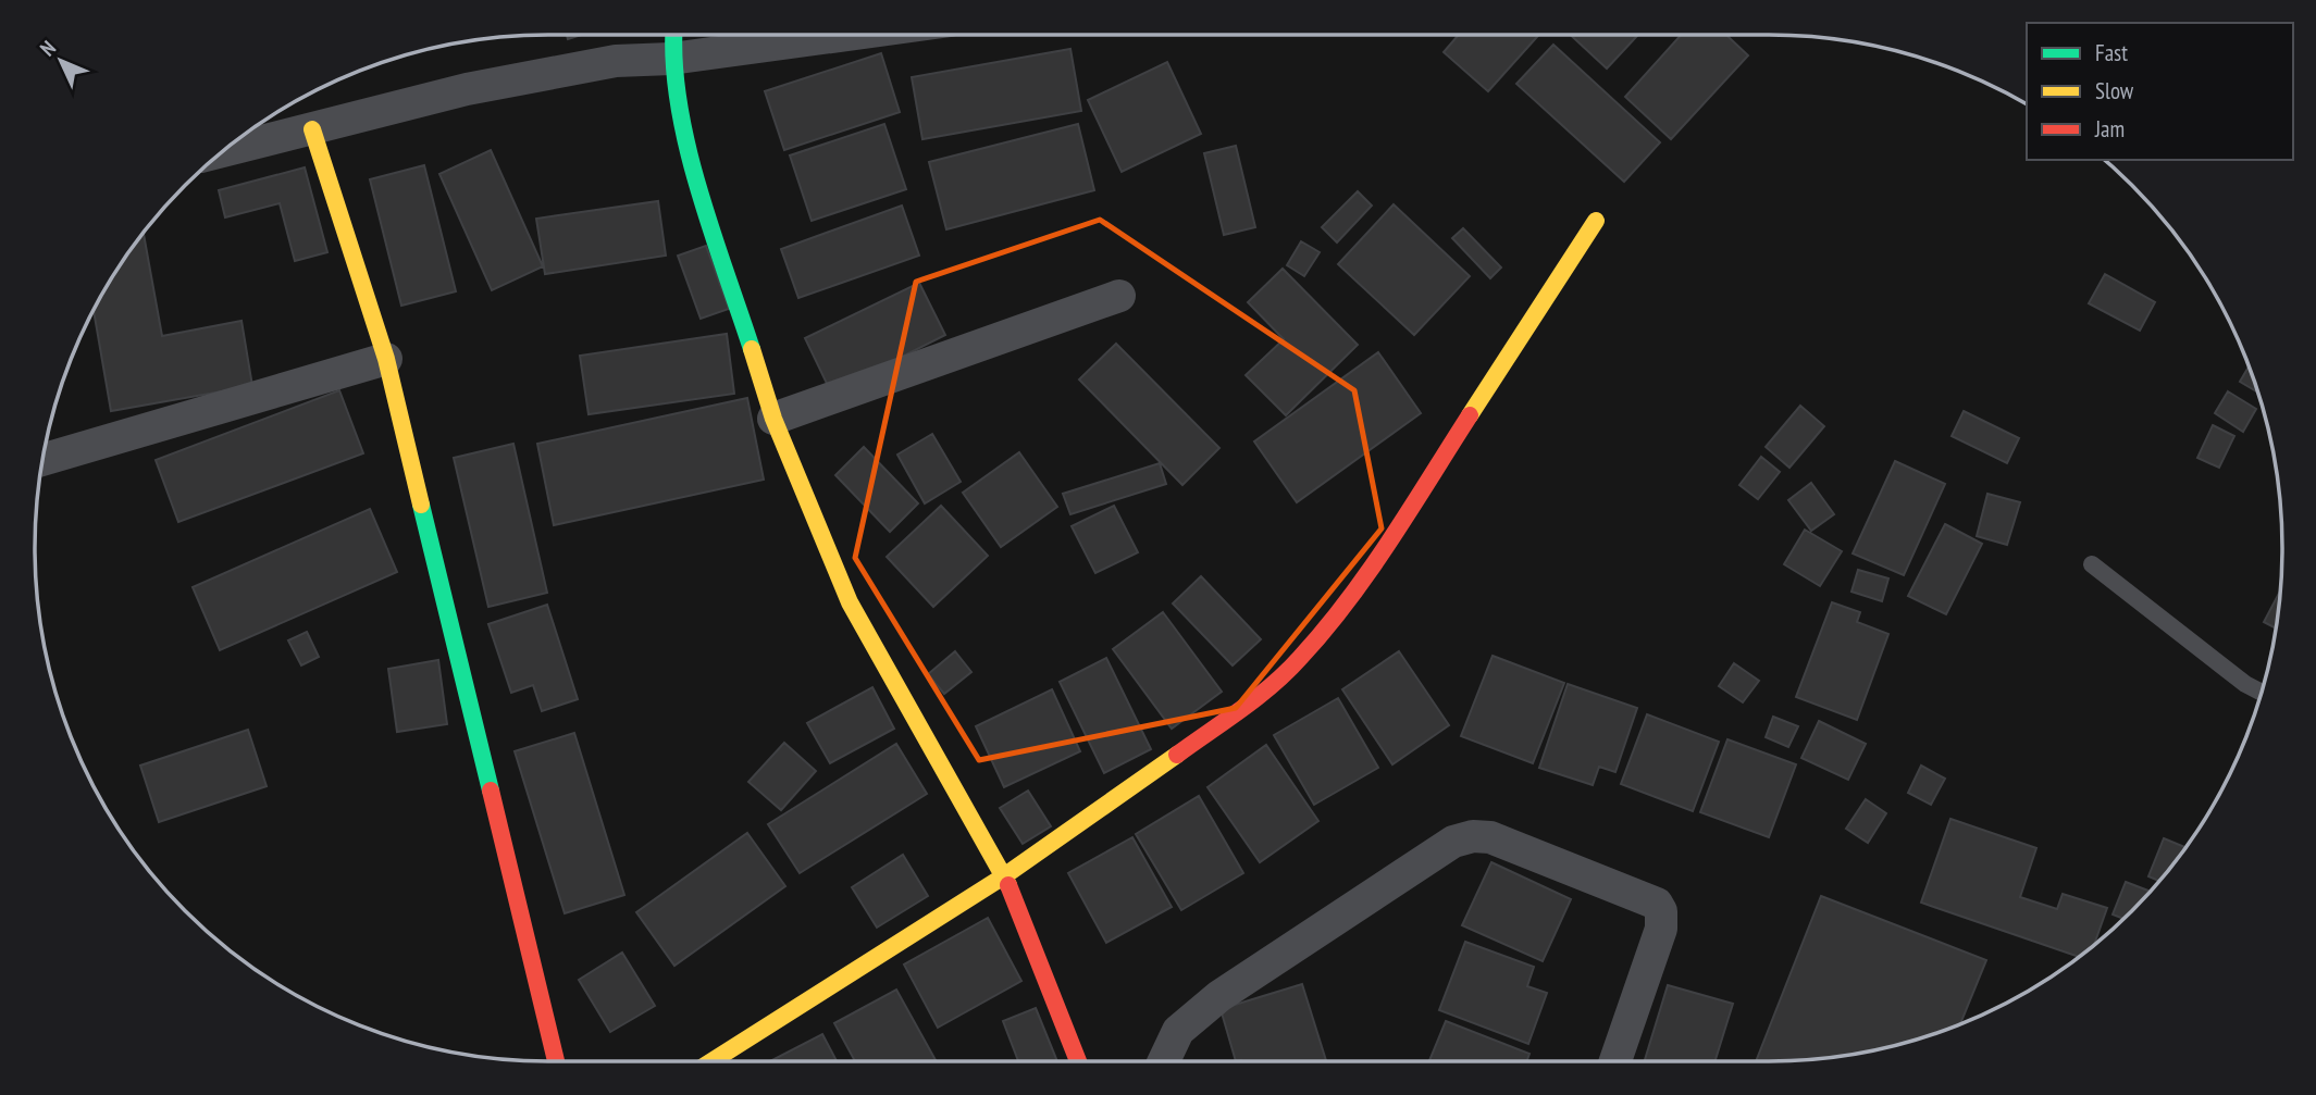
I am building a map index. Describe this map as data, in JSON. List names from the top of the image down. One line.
{"legend":["Fast","Slow","Jam"],"north":"top left"}
